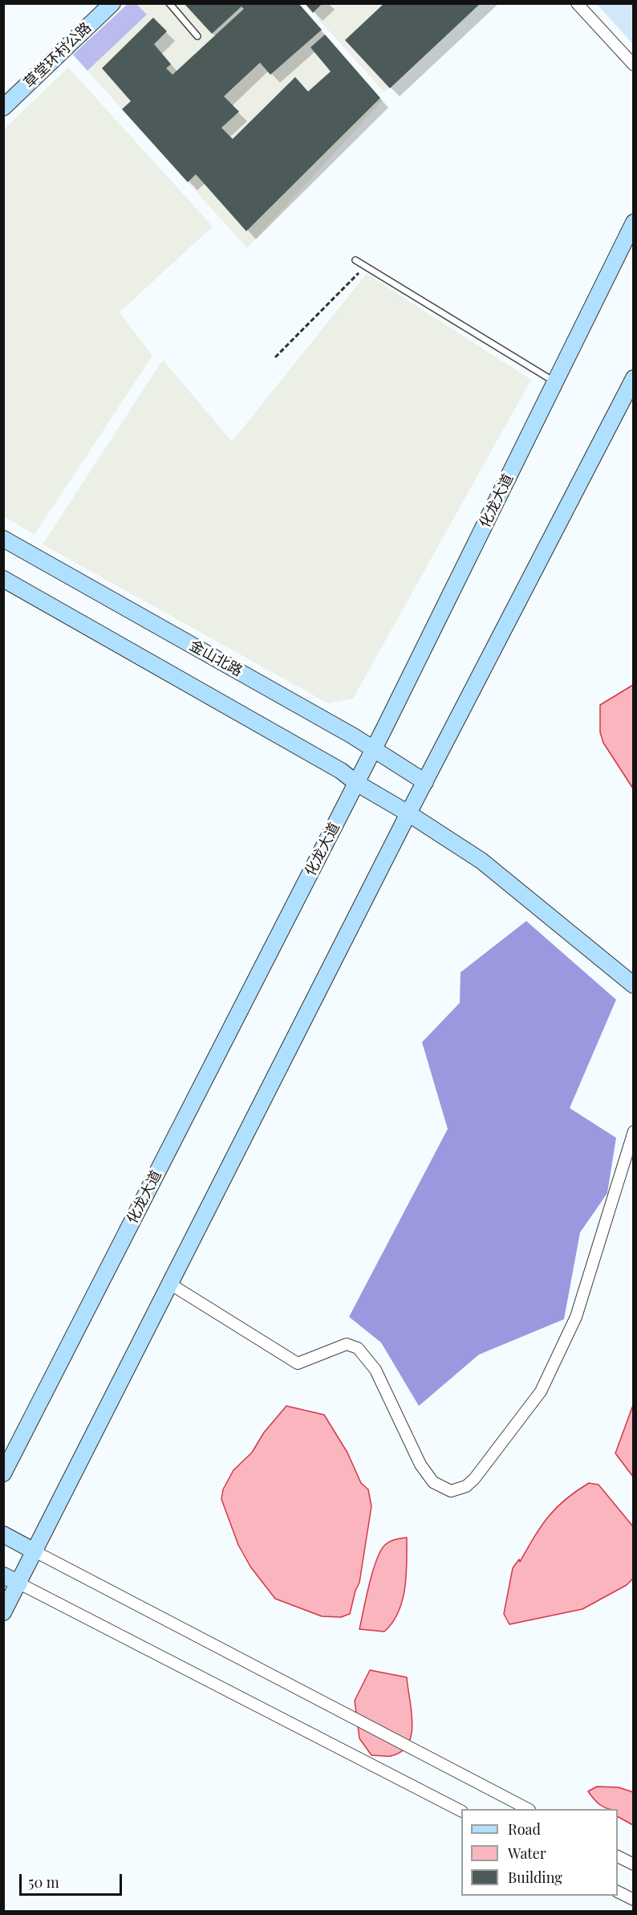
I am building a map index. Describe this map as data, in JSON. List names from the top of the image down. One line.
{"streets":{"main road":["草堂环村公路","化龙大道","金山北路"]},"crossings":[["化龙大道","金山北路"]],"legend":["Road","Water","Building"],"scale_bar":"50 m"}
